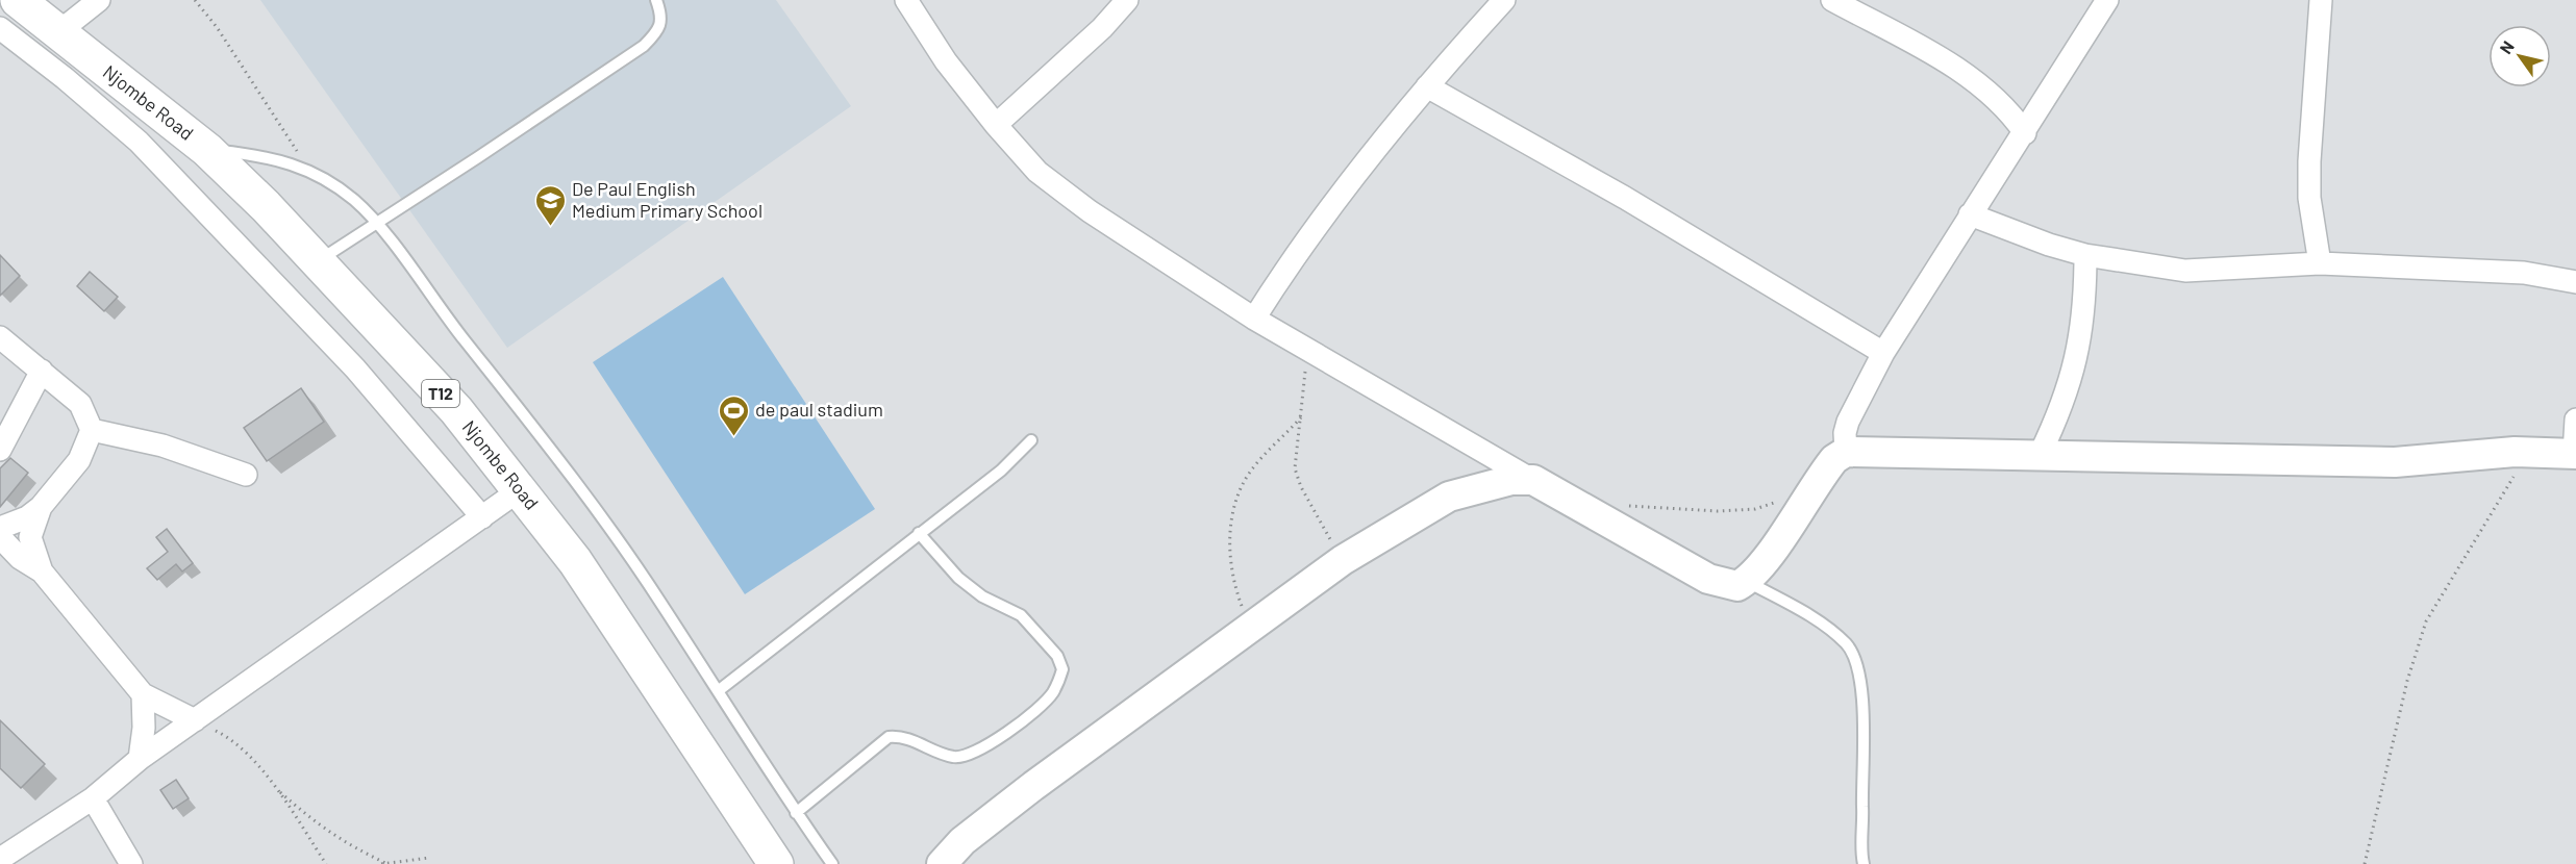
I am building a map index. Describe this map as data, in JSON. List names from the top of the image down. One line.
{"streets":{"highway":["Njombe Road","T12"]},"places":{"school or university":["De Paul English Medium Primary School"],"sports":["de paul stadium"]},"north":"top left"}
